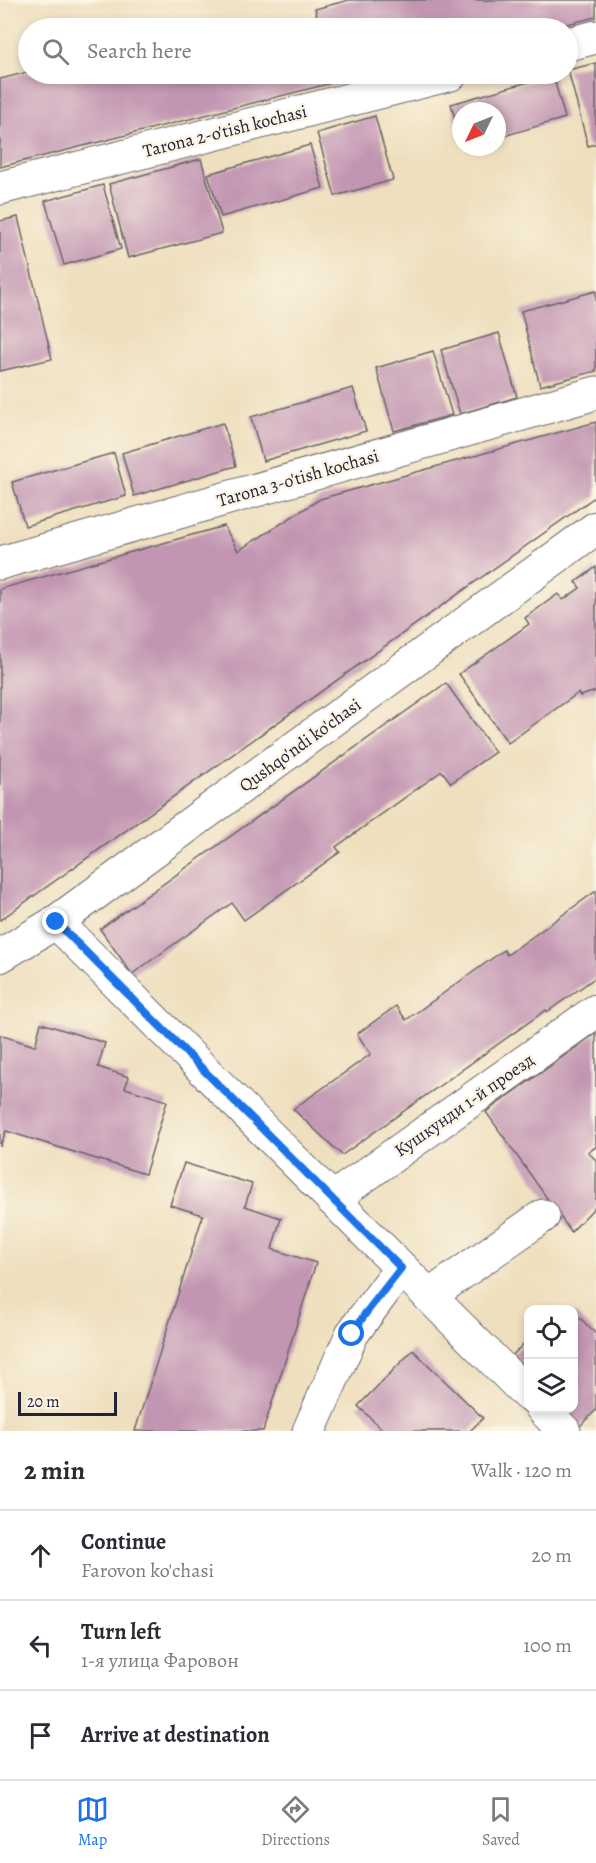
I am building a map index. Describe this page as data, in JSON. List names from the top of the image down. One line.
{"streets":{"street":["Tarona 2-o'tish kochasi","Tarona 3-o'tish kochasi","Qushqo'ndi ko'chasi","Кушкунди 1-й проезд"]},"scale_bar":"20 m","north":"bottom left","page":{"search":"Search here","scale":"20 m","heading":["2 min","Walk · 120 m"],"list":[["Continue","Farovon ko'chasi","20 m"],["Turn left","1-я улица Фаровон","100 m"],"Arrive at destination"],"nav":["Map","Directions","Saved"]}}
